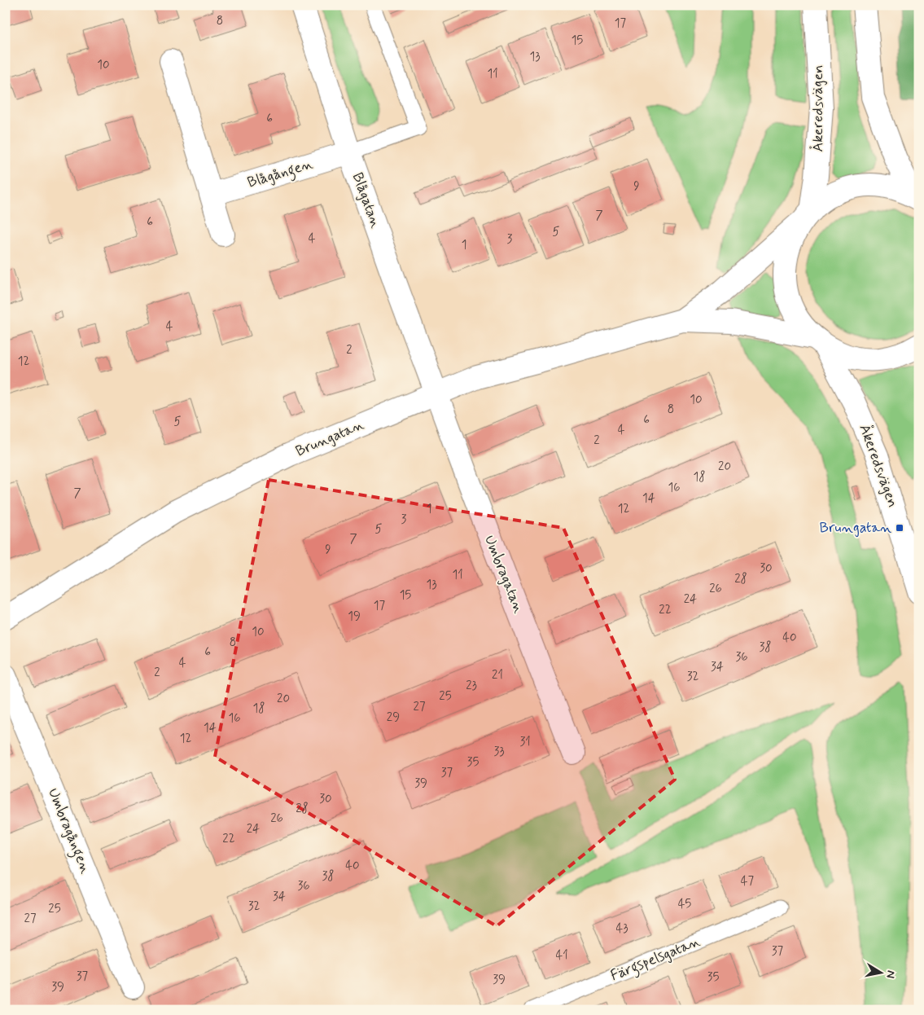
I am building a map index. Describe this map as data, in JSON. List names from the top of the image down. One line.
{"streets":{"street":["Åkeredsvägen","Blågången","Blågatan","Brungatan","Umbragatan","Umbragången"],"lane":["Färgspelsgatan"]},"crossings":[["Åkeredsvägen","Brungatan"],["Blågången","Blågatan"],["Blågatan","Brungatan"],["Blågatan","Umbragatan"],["Brungatan","Umbragatan"]],"places":{"transit":["Brungatan"]},"house_numbers":["8","17","15","13","10","11","6","9","7","6","5","4","3","1","4","2","12","10","8","6","5","4","2","20","18","16","7","14","1","12","3","5","7","9","30","11","28","13","26","15","24","17","22","19","10","40","8","38","6","36","4","34","2","21","32","23","25","20","27","18","29","16","14","12","31","33","35","37","39","30","28","26","24","22","40","38","47","36","34","45","32","25","27","43","37","41","37","35","39","39"],"north":"right"}
